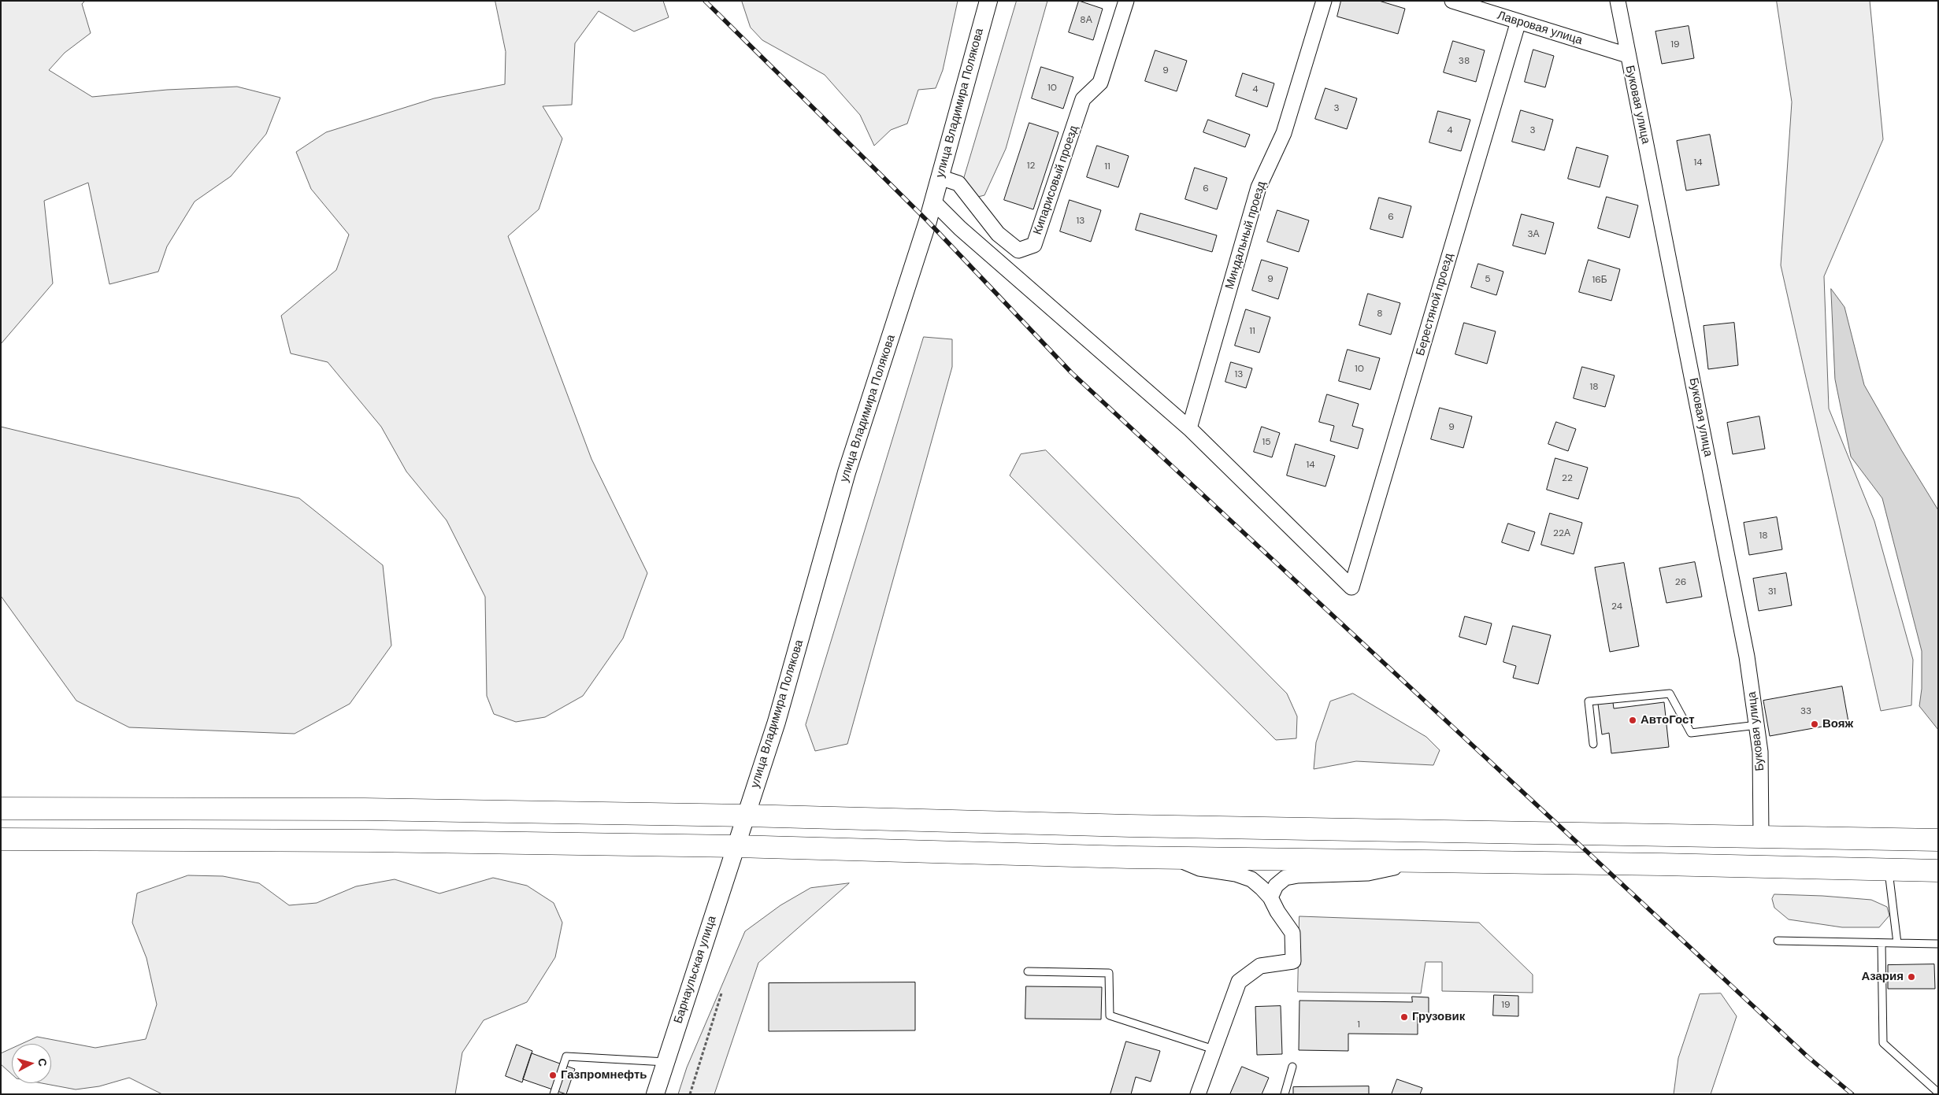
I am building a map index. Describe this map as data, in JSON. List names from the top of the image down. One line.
{"streets":{"street":["Лавровая улица","улица Владимира Полякова","Буковая улица","Кипарисовый проезд","Миндальный проезд","Берестяной проезд","Барнаульская улица"]},"crossings":[["Лавровая улица","Буковая улица"],["Лавровая улица","Берестяной проезд"],["улица Владимира Полякова","Кипарисовый проезд"],["улица Владимира Полякова","Барнаульская улица"],["Миндальный проезд","Берестяной проезд"]],"places":["АвтоГост","Вояж","Азария","Грузовик","Газпромнефть"],"house_numbers":["8А","19","38","9","10","4","3","4","3","14","12","11","6","6","13","3А","9","5","16Б","8","11","10","13","18","9","15","14","22","22А","18","26","31","24","33","19","1"],"north":"right"}
